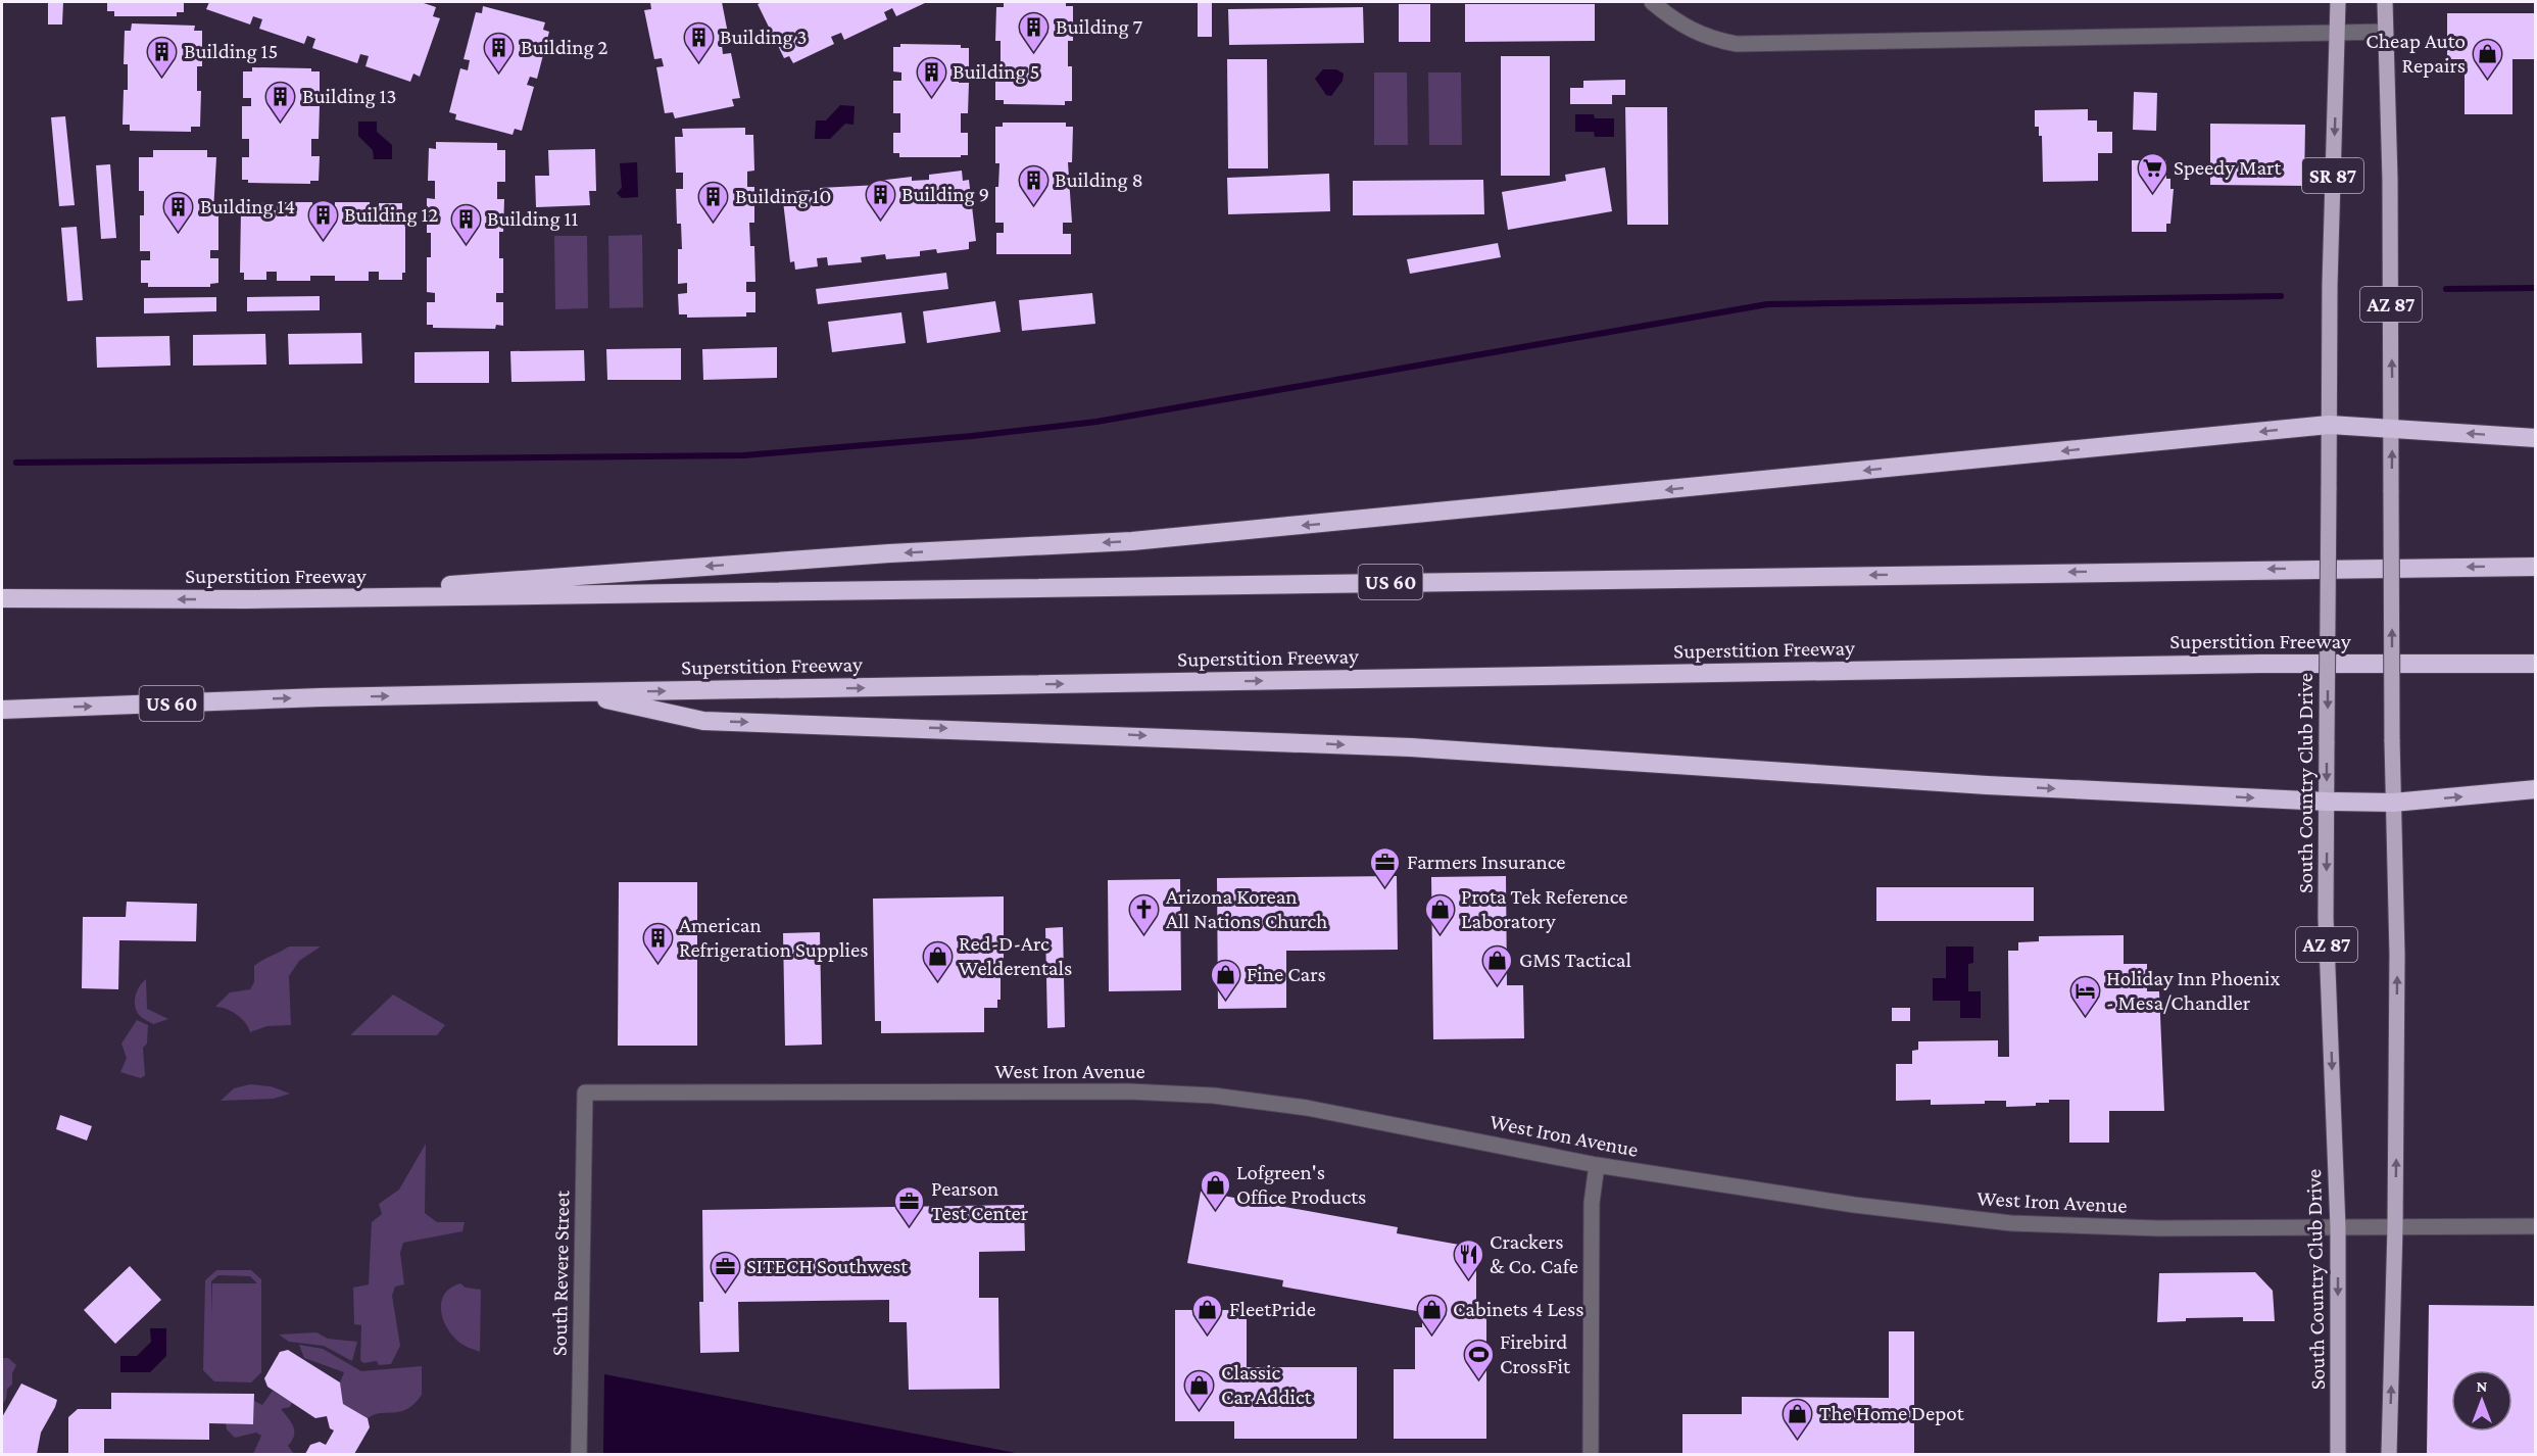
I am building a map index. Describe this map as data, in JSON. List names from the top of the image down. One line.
{"streets":{"highway":["Superstition Freeway","US 60"],"main road":["SR 87","AZ 87","South Country Club Drive"],"street":["West Iron Avenue","South Revere Street"]},"crossings":[["AZ 87","West Iron Avenue"],["South Country Club Drive","West Iron Avenue"],["West Iron Avenue","South Revere Street"]],"places":{"building":["Building 7","Building 3","Building 2","Building 15","Building 5","Building 13","Building 8","Building 9","Building 10","Building 14","Building 12","Building 11","American Refrigeration Supplies"],"shop":["Cheap Auto Repairs","Prota Tek Reference Laboratory","Red-D-Arc Welderentals","GMS Tactical","Fine Cars","Lofgreen's Office Products","FleetPride","Cabinets 4 Less","Classic Car Addict","The Home Depot"],"supermarket":["Speedy Mart"],"office":["Farmers Insurance","Pearson Test Center","SITECH Southwest"],"church":["Arizona Korean All Nations Church"],"hotel":["Holiday Inn Phoenix - Mesa/Chandler"],"restaurant":["Crackers & Co. Cafe"],"sports":["Firebird CrossFit"]},"north":"top"}
